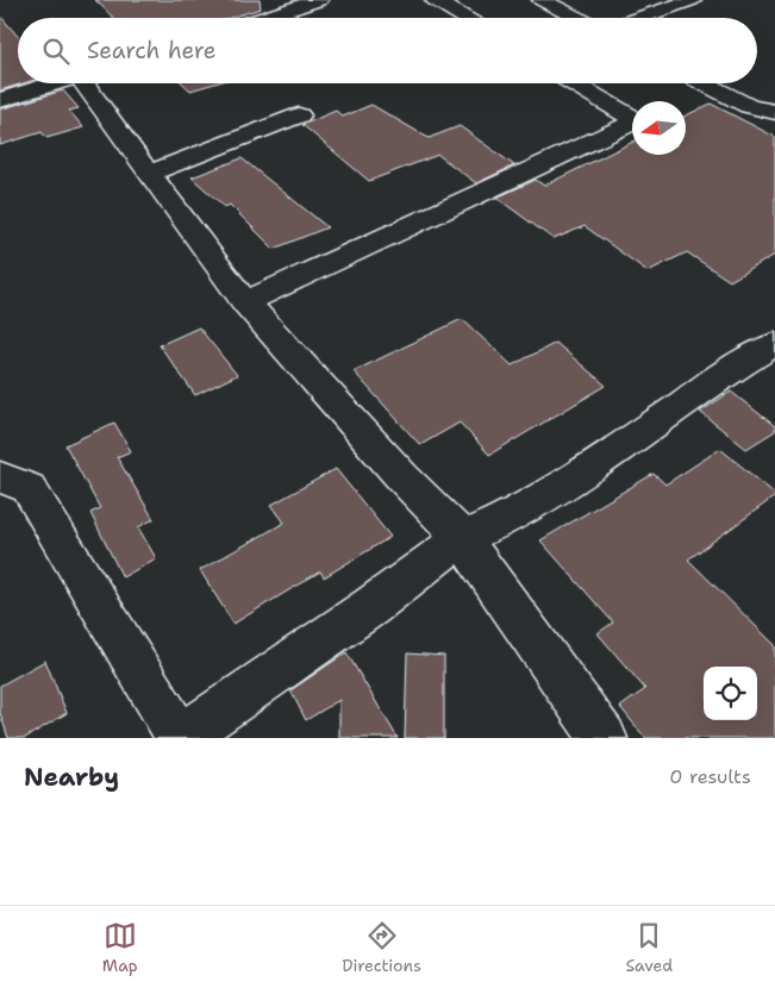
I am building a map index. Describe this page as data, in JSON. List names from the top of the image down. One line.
{"north":"left","page":{"search":"Search here","heading":["Nearby","0 results"],"nav":["Map","Directions","Saved"]}}
